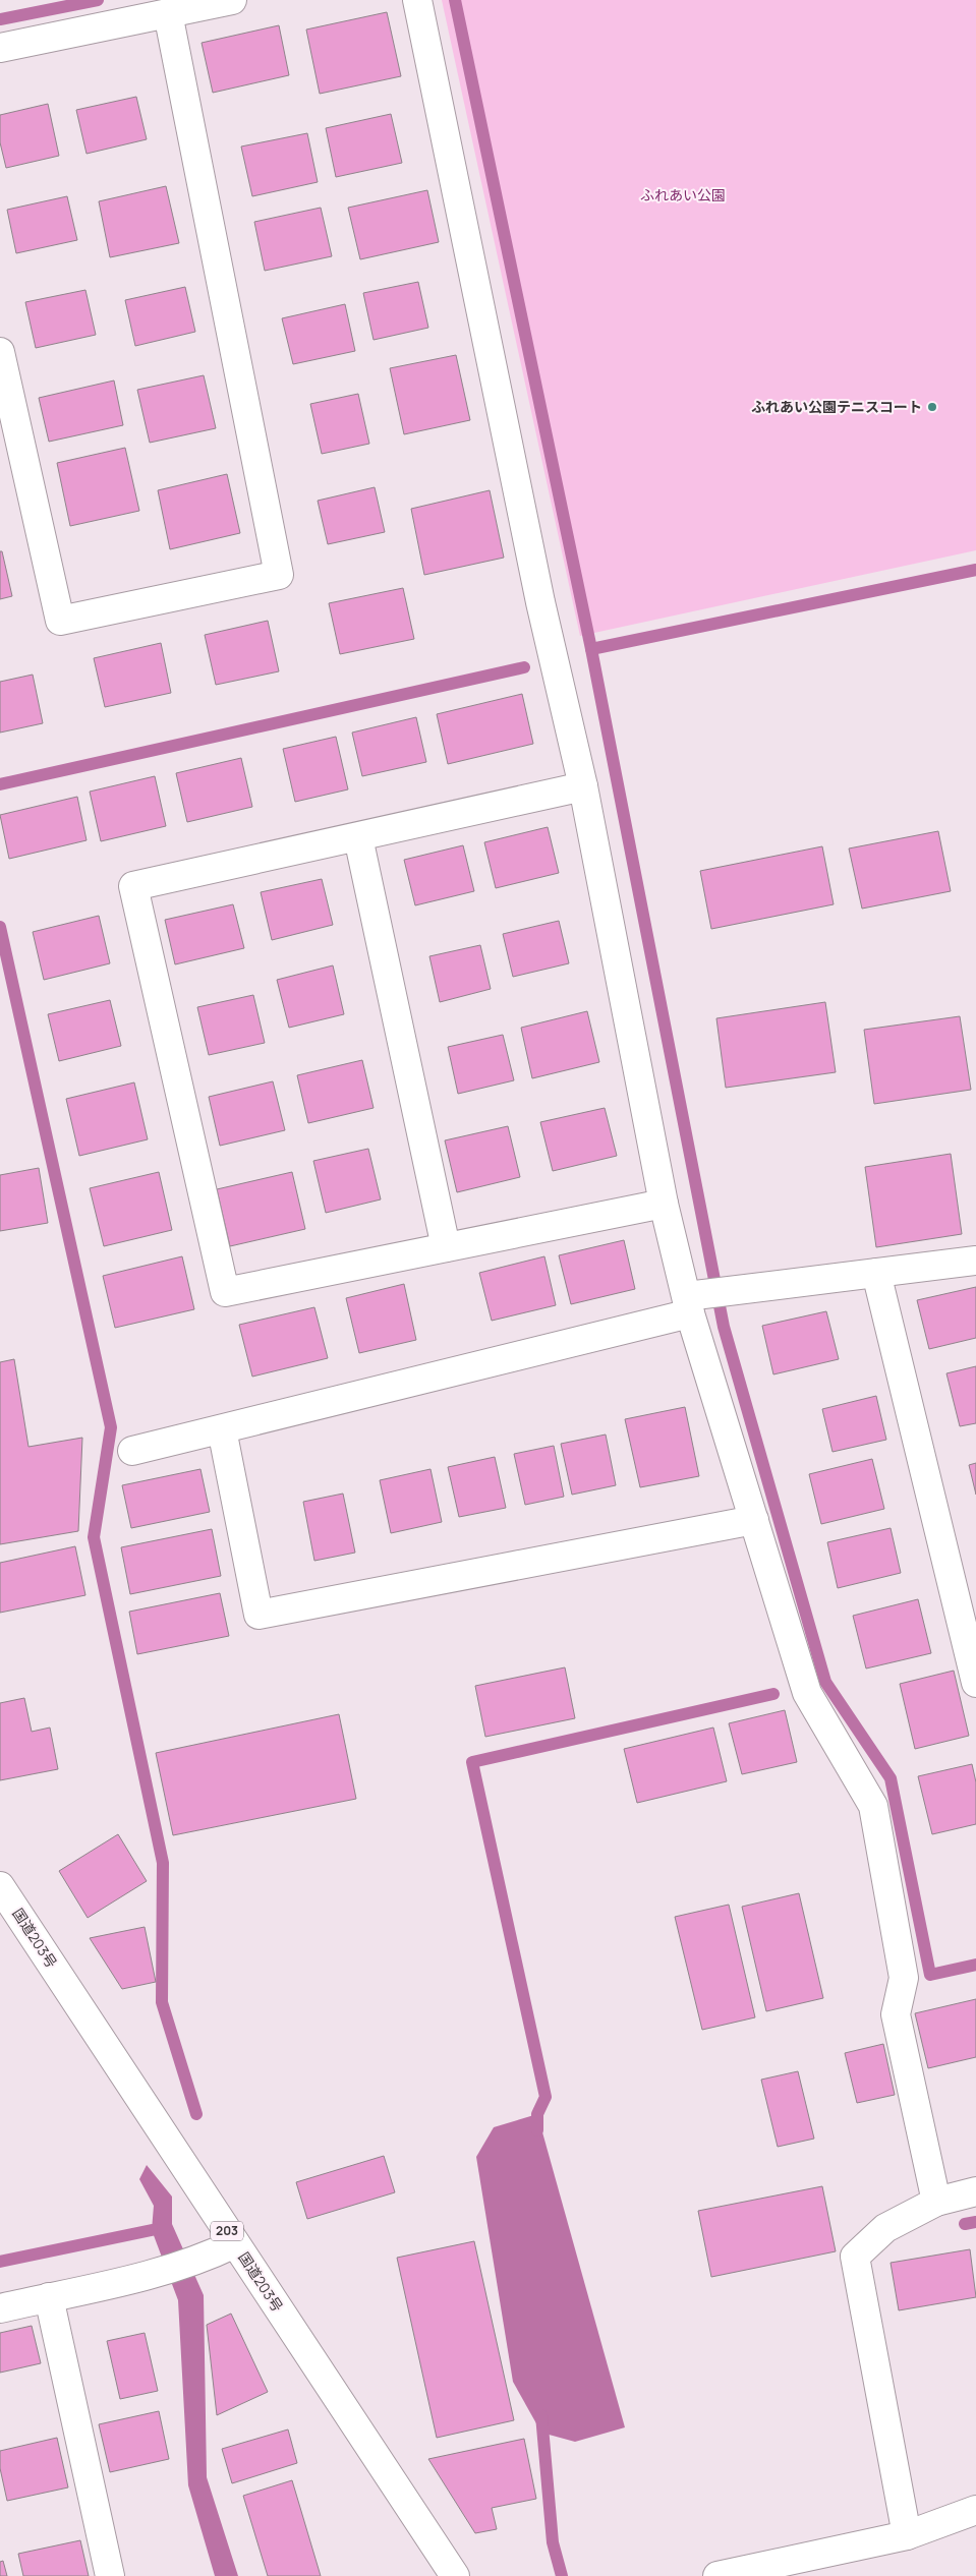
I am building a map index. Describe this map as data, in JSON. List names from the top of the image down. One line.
{"streets":{"main road":["国道203号","203"]},"parks":["ふれあい公園"],"places":["ふれあい公園テニスコート"]}
